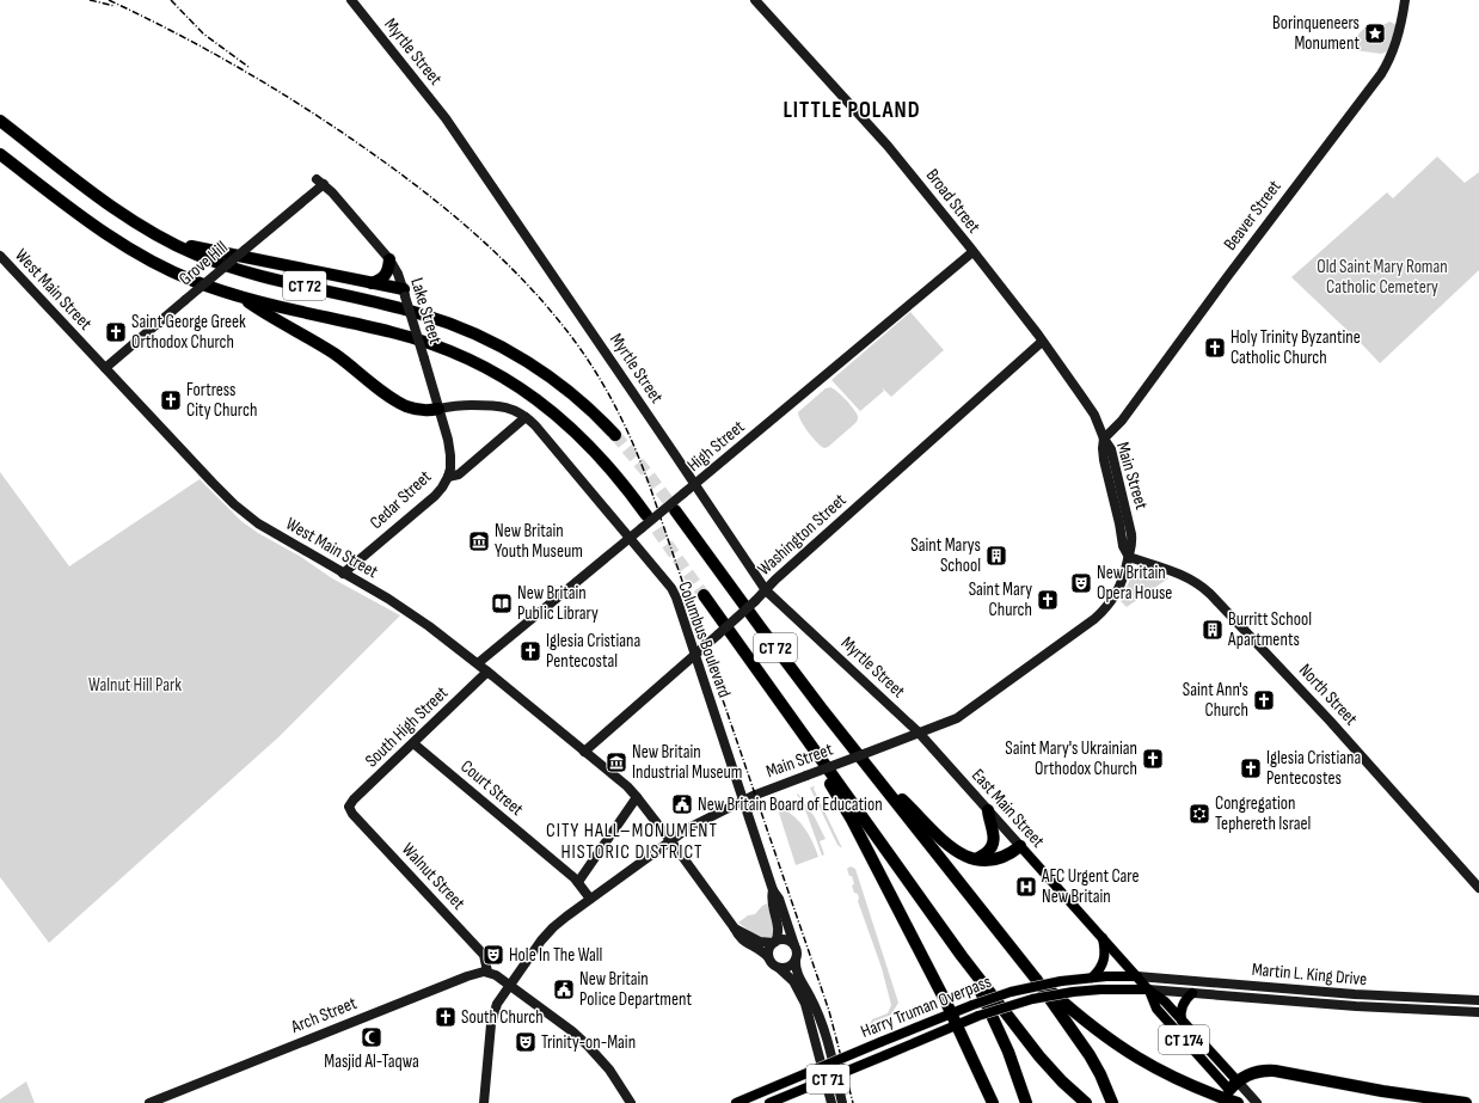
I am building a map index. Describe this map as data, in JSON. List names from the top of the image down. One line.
{"streets":{"highway":["CT 72"],"main road":["East Main Street","Harry Truman Overpass","CT 174","CT 71"],"street":["Myrtle Street","Broad Street","Beaver Street","Grove Hill","West Main Street","Lake Street","High Street","Main Street","Cedar Street","Washington Street","Columbus Boulevard","North Street","South High Street","Court Street","Walnut Street","Martin L. King Drive","Arch Street"]},"crossings":[["Myrtle Street","High Street"],["Myrtle Street","Main Street"],["Myrtle Street","Washington Street"],["Myrtle Street","East Main Street"],["Broad Street","Beaver Street"],["Broad Street","High Street"],["Broad Street","Main Street"],["Broad Street","Washington Street"],["Beaver Street","Main Street"],["Grove Hill","West Main Street"],["Grove Hill","Lake Street"],["West Main Street","High Street"],["West Main Street","Main Street"],["West Main Street","Cedar Street"],["West Main Street","Washington Street"],["West Main Street","Columbus Boulevard"],["West Main Street","South High Street"],["Lake Street","Cedar Street"],["Lake Street","Columbus Boulevard"],["High Street","Columbus Boulevard"],["Main Street","Columbus Boulevard"],["Main Street","North Street"],["Main Street","Court Street"],["Main Street","East Main Street"],["Cedar Street","Columbus Boulevard"],["Washington Street","Columbus Boulevard"],["South High Street","Court Street"],["South High Street","Walnut Street"],["East Main Street","Martin L. King Drive"],["East Main Street","Harry Truman Overpass"],["Walnut Street","Arch Street"],["Martin L. King Drive","Harry Truman Overpass"]],"districts":["LITTLE POLAND","CITY HALL–MONUMENT HISTORIC DISTRICT"],"parks":["Old Saint Mary Roman Catholic Cemetery","Walnut Hill Park"],"places":{"place":["Borinqueneers Monument"],"church":["Saint George Greek Orthodox Church","Holy Trinity Byzantine Catholic Church","Fortress City Church","Saint Mary Church","Iglesia Cristiana Pentecostal","Saint Ann's Church","Saint Mary's Ukrainian Orthodox Church","Iglesia Cristiana Pentecostes","South Church"],"museum":["New Britain Youth Museum","New Britain Industrial Museum"],"building":["Saint Marys School","Burritt School Apartments"],"theatre":["New Britain Opera House","Hole In The Wall","Trinity-on-Main"],"library":["New Britain Public Library"],"public building":["New Britain Board of Education","New Britain Police Department"],"synagogue":["Congregation Tephereth Israel"],"hospital":["AFC Urgent Care New Britain"],"mosque":["Masjid Al-Taqwa"]}}
